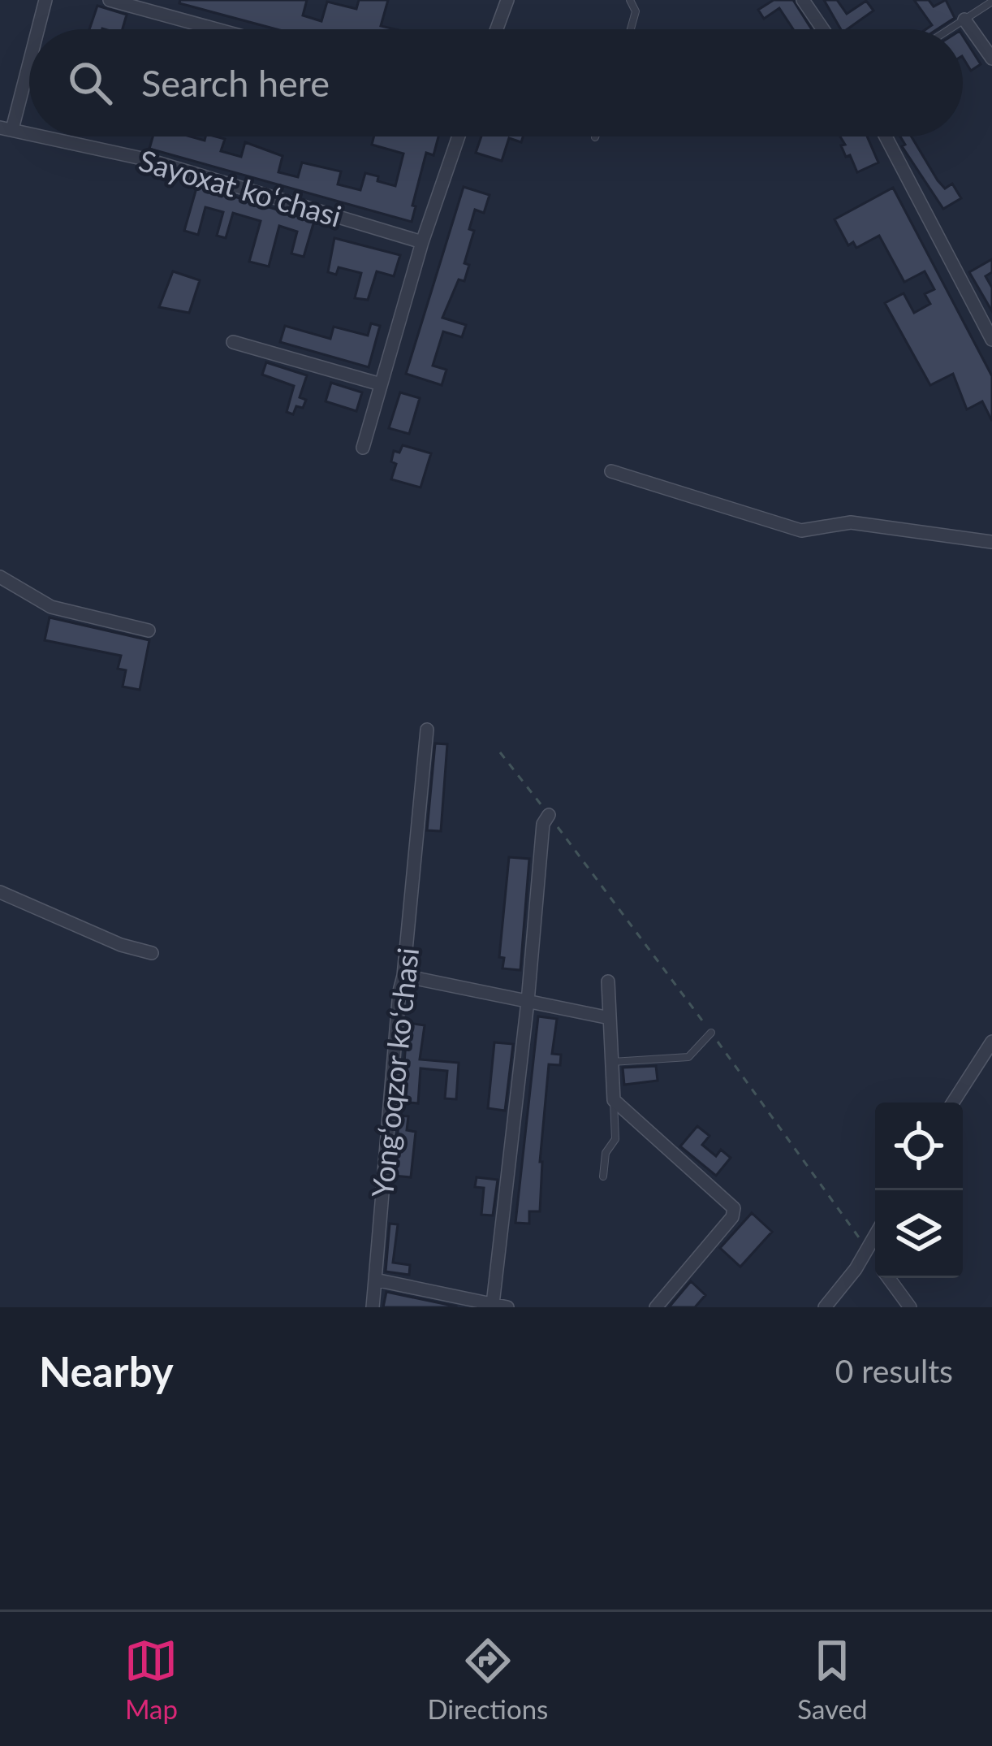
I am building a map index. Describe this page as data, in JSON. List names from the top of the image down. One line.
{"streets":{"street":["Sayoxat koʻchasi","Yongʻoqzor koʻchasi"]},"page":{"search":"Search here","heading":["Nearby","0 results"],"nav":["Map","Directions","Saved"]}}
